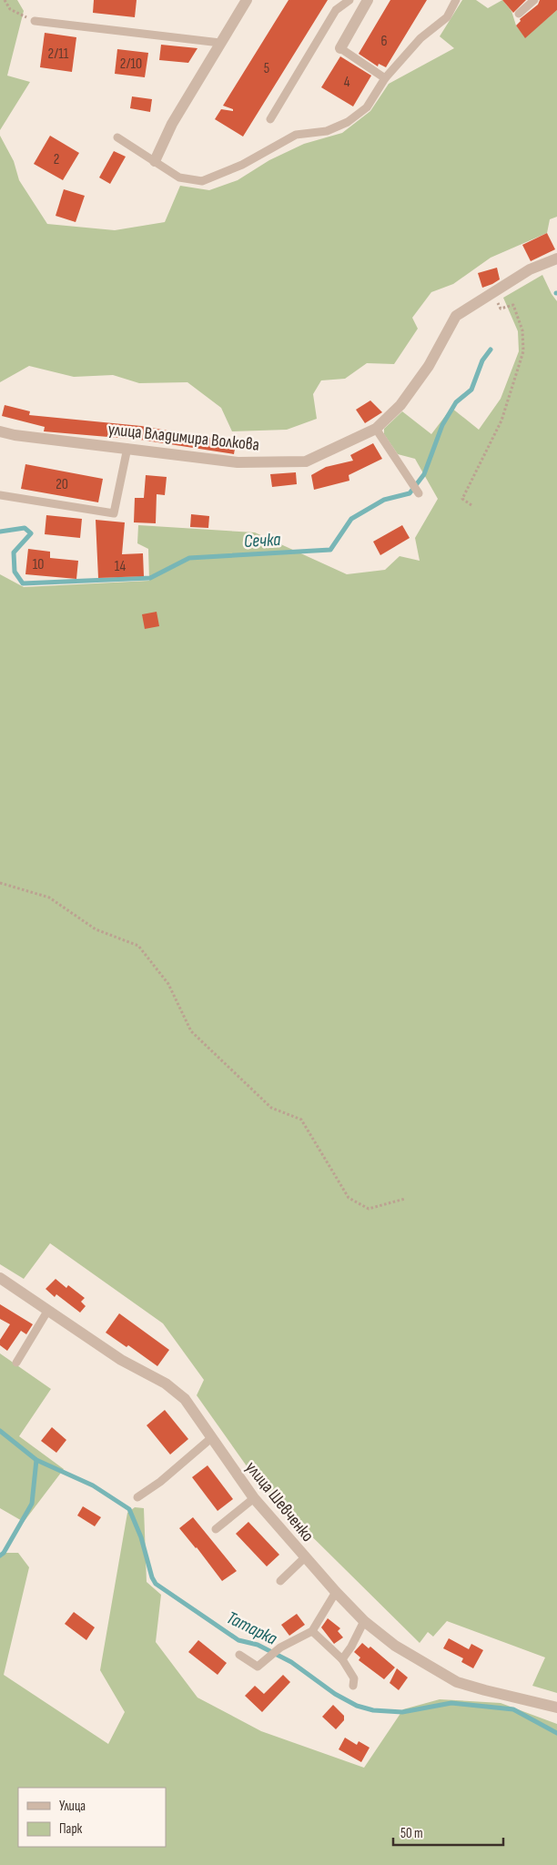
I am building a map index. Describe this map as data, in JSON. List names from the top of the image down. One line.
{"streets":{"street":["улица Владимира Волкова","улица Шевченко"]},"water":["Сечка","Татарка"],"house_numbers":["6","2/11","2/10","5","4","2","20","10","14"],"legend":["Улица","Парк"],"scale_bar":"50 m"}
